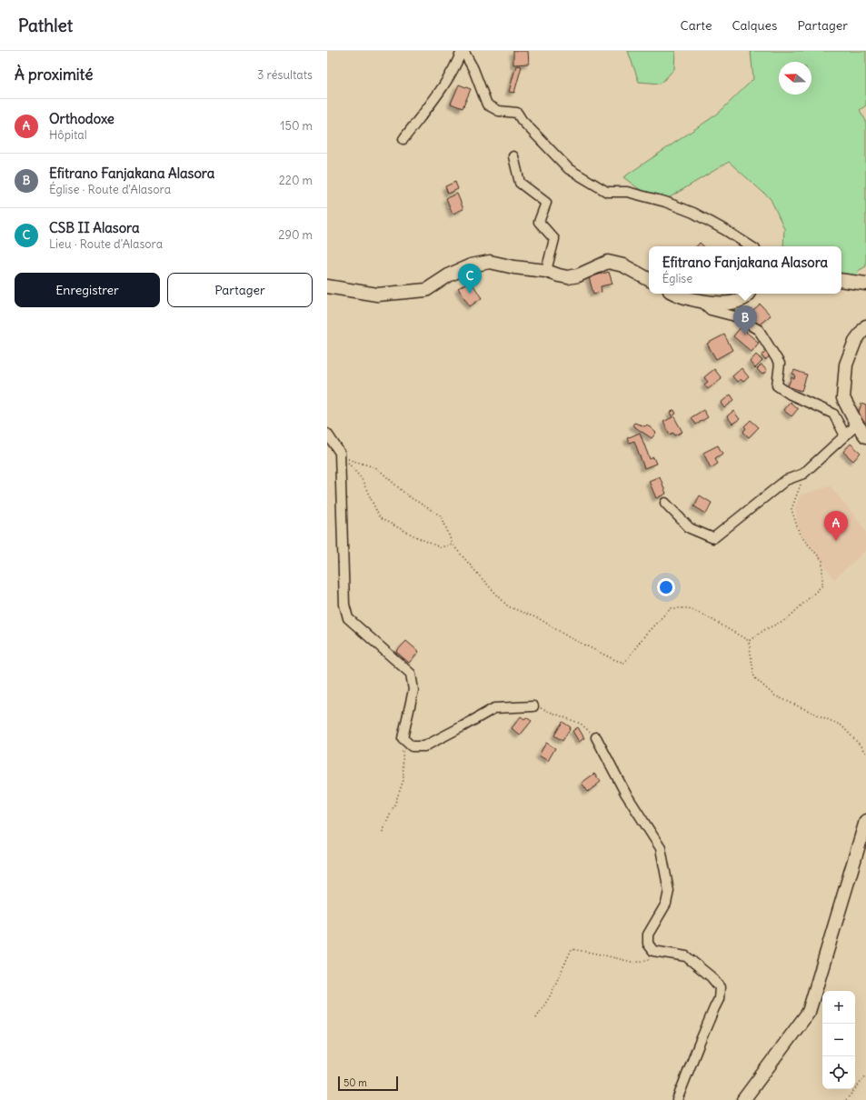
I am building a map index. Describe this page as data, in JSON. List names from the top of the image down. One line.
{"scale_bar":"50 m","north":"left","page":{"header":"Pathlet","nav":["Carte","Calques","Partager"],"heading":["À proximité","3 résultats"],"list":[{"mark":"A","name":"Orthodoxe","note":"Hôpital","value":"150 m"},{"mark":"B","name":"Efitrano Fanjakana Alasora","note":"Église · Route d'Alasora","value":"220 m"},{"mark":"C","name":"CSB II Alasora","note":"Lieu · Route d'Alasora","value":"290 m"}],"popup":["Efitrano Fanjakana Alasora","Église"],"buttons":["Enregistrer","Partager"],"pins":["C","B","A"],"map_buttons":["+","−"],"scale":"50 m"}}
